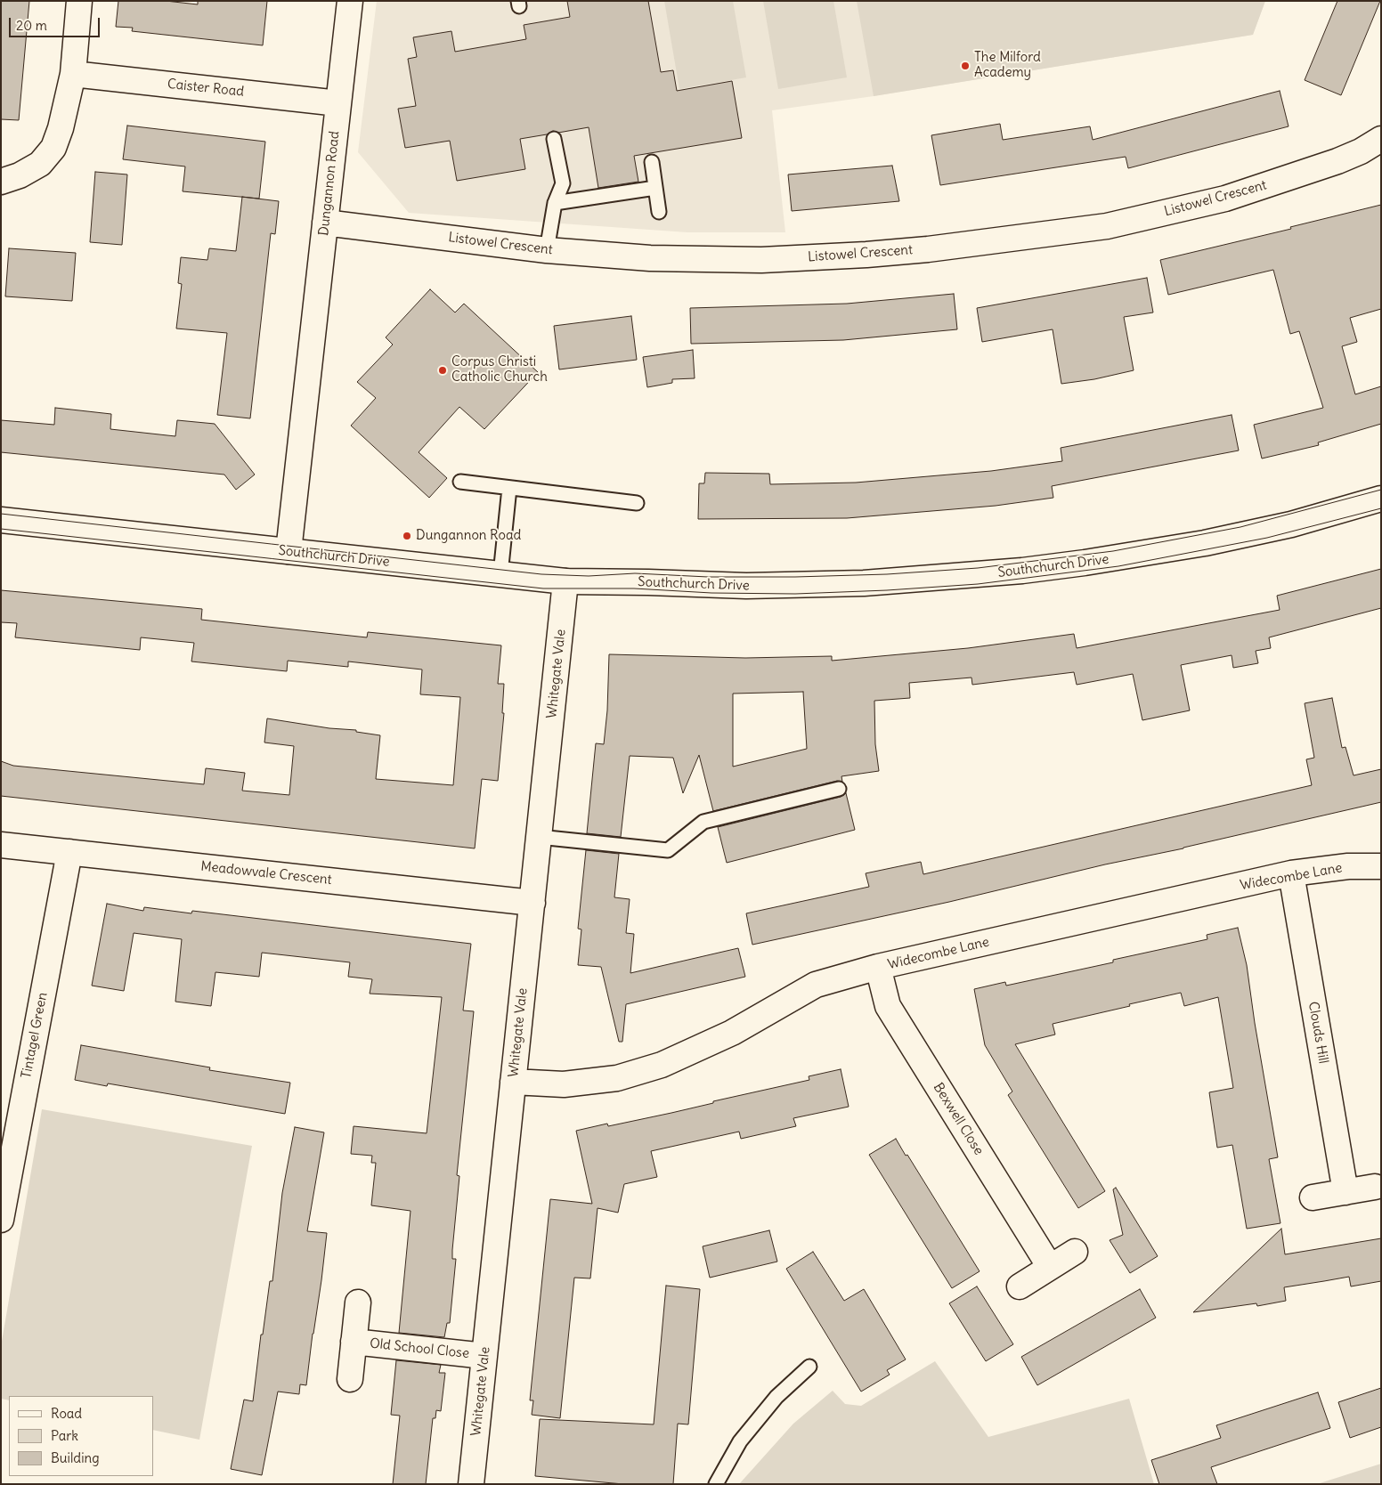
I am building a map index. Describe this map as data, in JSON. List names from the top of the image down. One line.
{"streets":{"street":["Caister Road","Dungannon Road","Listowel Crescent","Southchurch Drive","Whitegate Vale","Meadowvale Crescent","Widecombe Lane","Clouds Hill","Tintagel Green","Bexwell Close","Old School Close"]},"crossings":[["Caister Road","Dungannon Road"],["Dungannon Road","Listowel Crescent"],["Dungannon Road","Southchurch Drive"],["Southchurch Drive","Whitegate Vale"],["Whitegate Vale","Meadowvale Crescent"],["Whitegate Vale","Widecombe Lane"],["Whitegate Vale","Old School Close"],["Meadowvale Crescent","Tintagel Green"],["Widecombe Lane","Clouds Hill"],["Widecombe Lane","Bexwell Close"]],"places":["The Milford Academy","Corpus Christi Catholic Church","Dungannon Road"],"legend":["Road","Park","Building"],"scale_bar":"20 m"}
